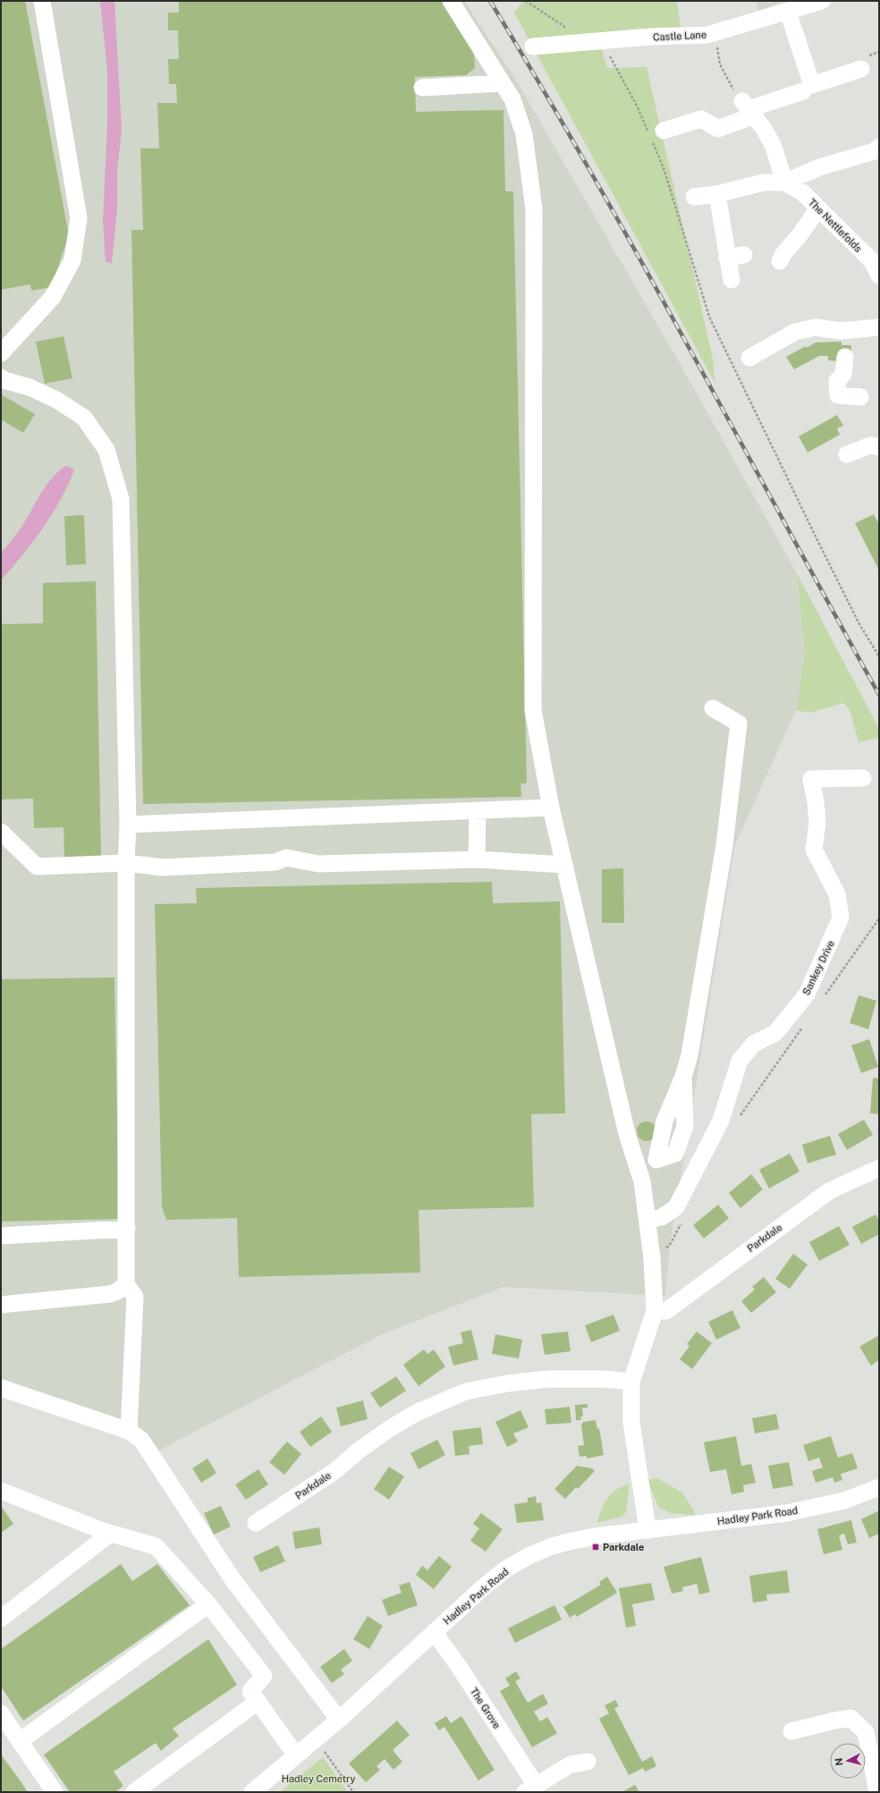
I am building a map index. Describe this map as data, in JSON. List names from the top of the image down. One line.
{"streets":{"street":["Castle Lane","The Nettlefolds","Sankey Drive","Parkdale","Hadley Park Road","The Grove"]},"crossings":[["Hadley Park Road","The Grove"]],"parks":["Hadley Cemetry"],"places":{"transit":["Parkdale"]},"north":"left"}
